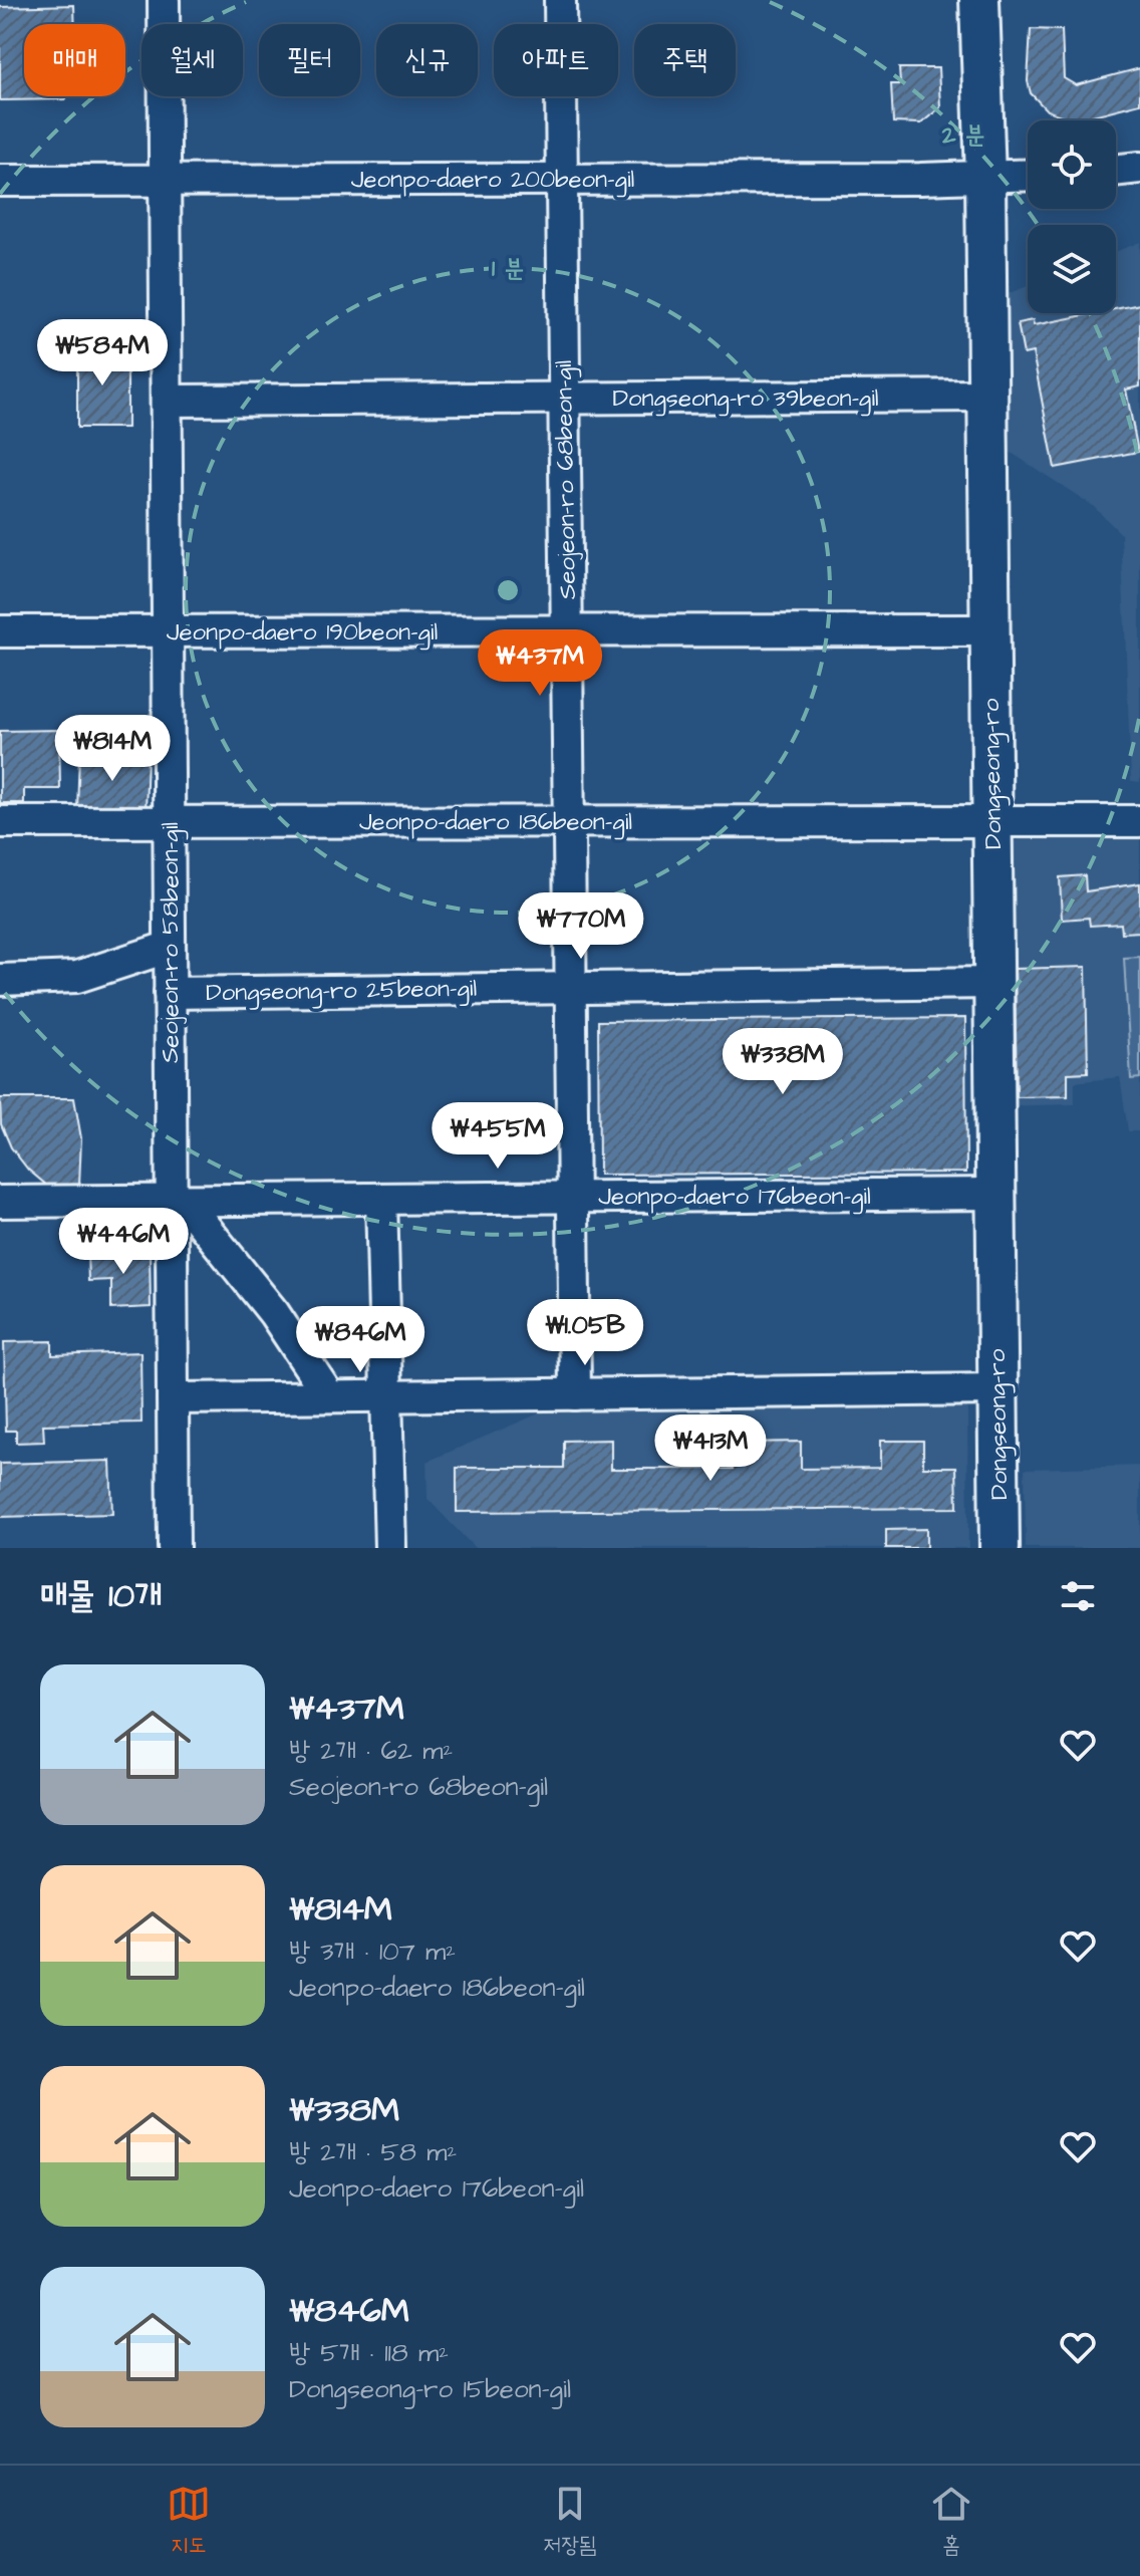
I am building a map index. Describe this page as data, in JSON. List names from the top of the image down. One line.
{"streets":{"main road":["Dongseong-ro"],"street":["Jeonpo-daero 200beon-gil","Dongseong-ro 39beon-gil","Seojeon-ro 68beon-gil","Jeonpo-daero 190beon-gil","Jeonpo-daero 186beon-gil","Seojeon-ro 58beon-gil","Dongseong-ro 25beon-gil","Jeonpo-daero 176beon-gil"]},"crossings":[["Jeonpo-daero 200beon-gil","Seojeon-ro 68beon-gil"],["Jeonpo-daero 200beon-gil","Dongseong-ro"],["Jeonpo-daero 200beon-gil","Seojeon-ro 58beon-gil"],["Dongseong-ro 39beon-gil","Seojeon-ro 68beon-gil"],["Dongseong-ro 39beon-gil","Dongseong-ro"],["Dongseong-ro 39beon-gil","Seojeon-ro 58beon-gil"],["Seojeon-ro 68beon-gil","Jeonpo-daero 190beon-gil"],["Seojeon-ro 68beon-gil","Jeonpo-daero 186beon-gil"],["Seojeon-ro 68beon-gil","Dongseong-ro 25beon-gil"],["Seojeon-ro 68beon-gil","Jeonpo-daero 176beon-gil"],["Jeonpo-daero 190beon-gil","Dongseong-ro"],["Jeonpo-daero 190beon-gil","Seojeon-ro 58beon-gil"],["Dongseong-ro","Jeonpo-daero 186beon-gil"],["Dongseong-ro","Dongseong-ro 25beon-gil"],["Dongseong-ro","Jeonpo-daero 176beon-gil"],["Jeonpo-daero 186beon-gil","Seojeon-ro 58beon-gil"],["Seojeon-ro 58beon-gil","Dongseong-ro 25beon-gil"],["Seojeon-ro 58beon-gil","Jeonpo-daero 176beon-gil"]],"page":{"chip":["매매","월세","필터","신규","아파트","주택"],"price":["₩584M","₩437M","₩814M","₩770M","₩338M","₩455M","₩446M","₩1.05B","₩846M","₩413M"],"heading":"매물 10개","list":[{"name":"₩437M","note":"방 2개 · 62 m² · Seojeon-ro 68beon-gil"},{"name":"₩814M","note":"방 3개 · 107 m² · Jeonpo-daero 186beon-gil"},{"name":"₩338M","note":"방 2개 · 58 m² · Jeonpo-daero 176beon-gil"},{"name":"₩846M","note":"방 5개 · 118 m² · Dongseong-ro 15beon-gil"}],"tabs":["지도","저장됨","홈"]},"rings":["2 분","1 분"]}
